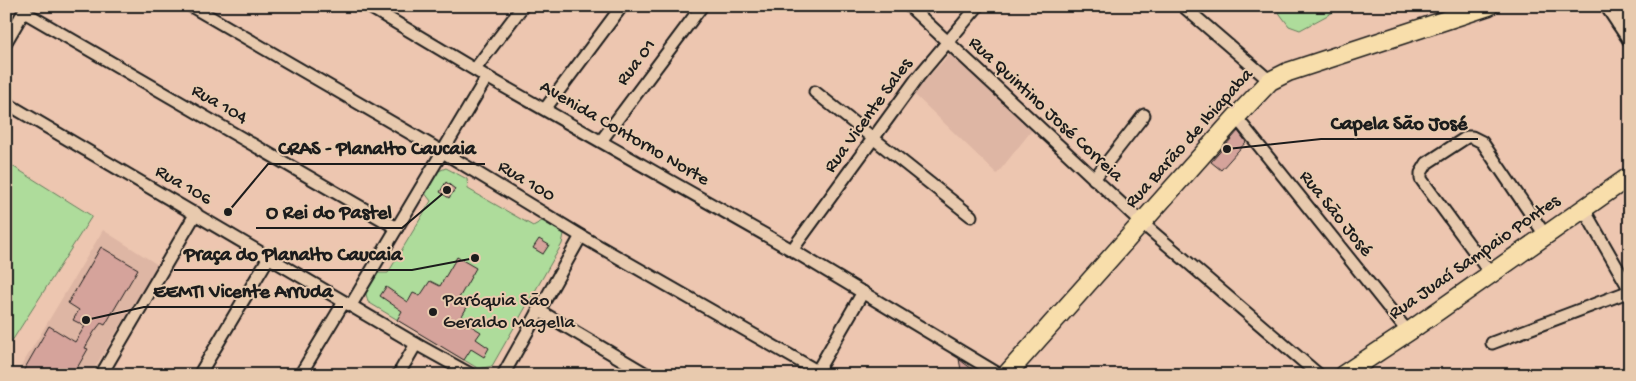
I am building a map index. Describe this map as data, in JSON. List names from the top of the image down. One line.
{"streets":{"main road":["Rua Barão de Ibiapaba","Rua Juací Sampaio Pontes"],"street":["Rua 01","Rua 104","Rua Quintino José Correia","Rua Vicente Sales","Avenida Contorno Norte","Rua 100","Rua 106","Rua São José"]},"crossings":[["Rua 01","Avenida Contorno Norte"],["Rua Quintino José Correia","Rua Vicente Sales"],["Rua Quintino José Correia","Rua Barão de Ibiapaba"],["Rua Vicente Sales","Avenida Contorno Norte"],["Rua Barão de Ibiapaba","Rua São José"],["Rua São José","Rua Juací Sampaio Pontes"]],"places":["Capela São José","O Rei do Pastel","CRAS - Planalto Caucaia","Praça do Planalto Caucaia","Paróquia São Geraldo Magella","EEMTI Vicente Arruda"]}
